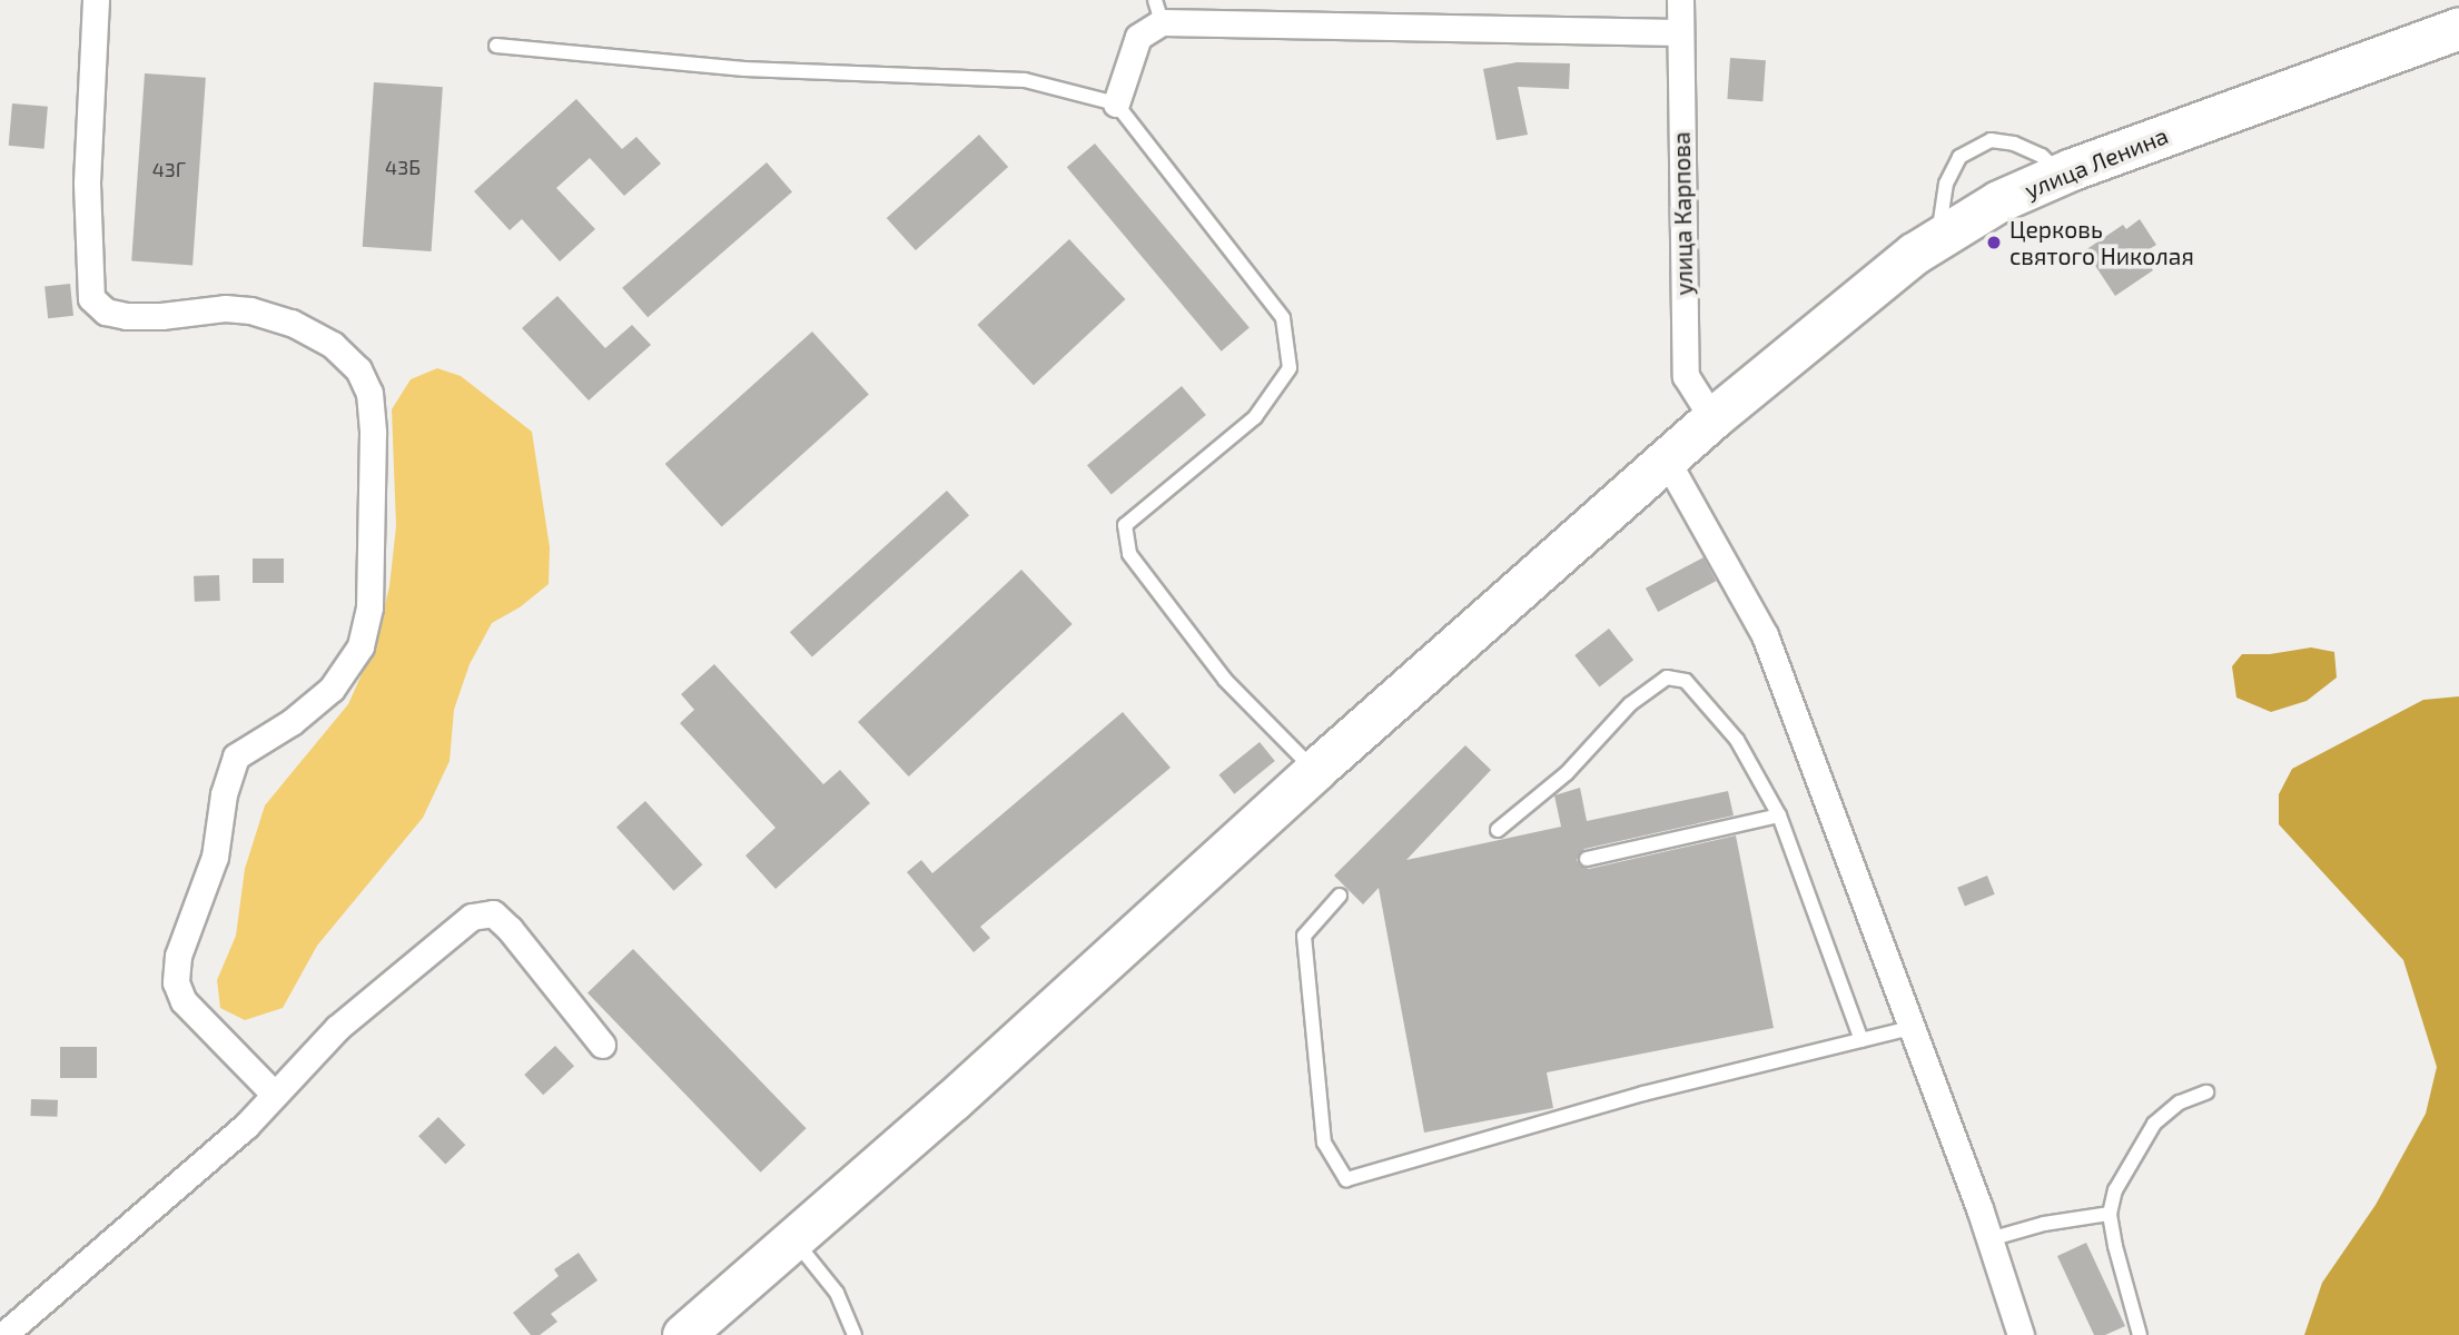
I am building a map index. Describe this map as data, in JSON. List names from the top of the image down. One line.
{"streets":{"main road":["улица Ленина"],"street":["улица Карпова"]},"crossings":[["улица Ленина","улица Карпова"]],"places":["Церковь святого Николая"],"house_numbers":["43Б","43Г"]}
